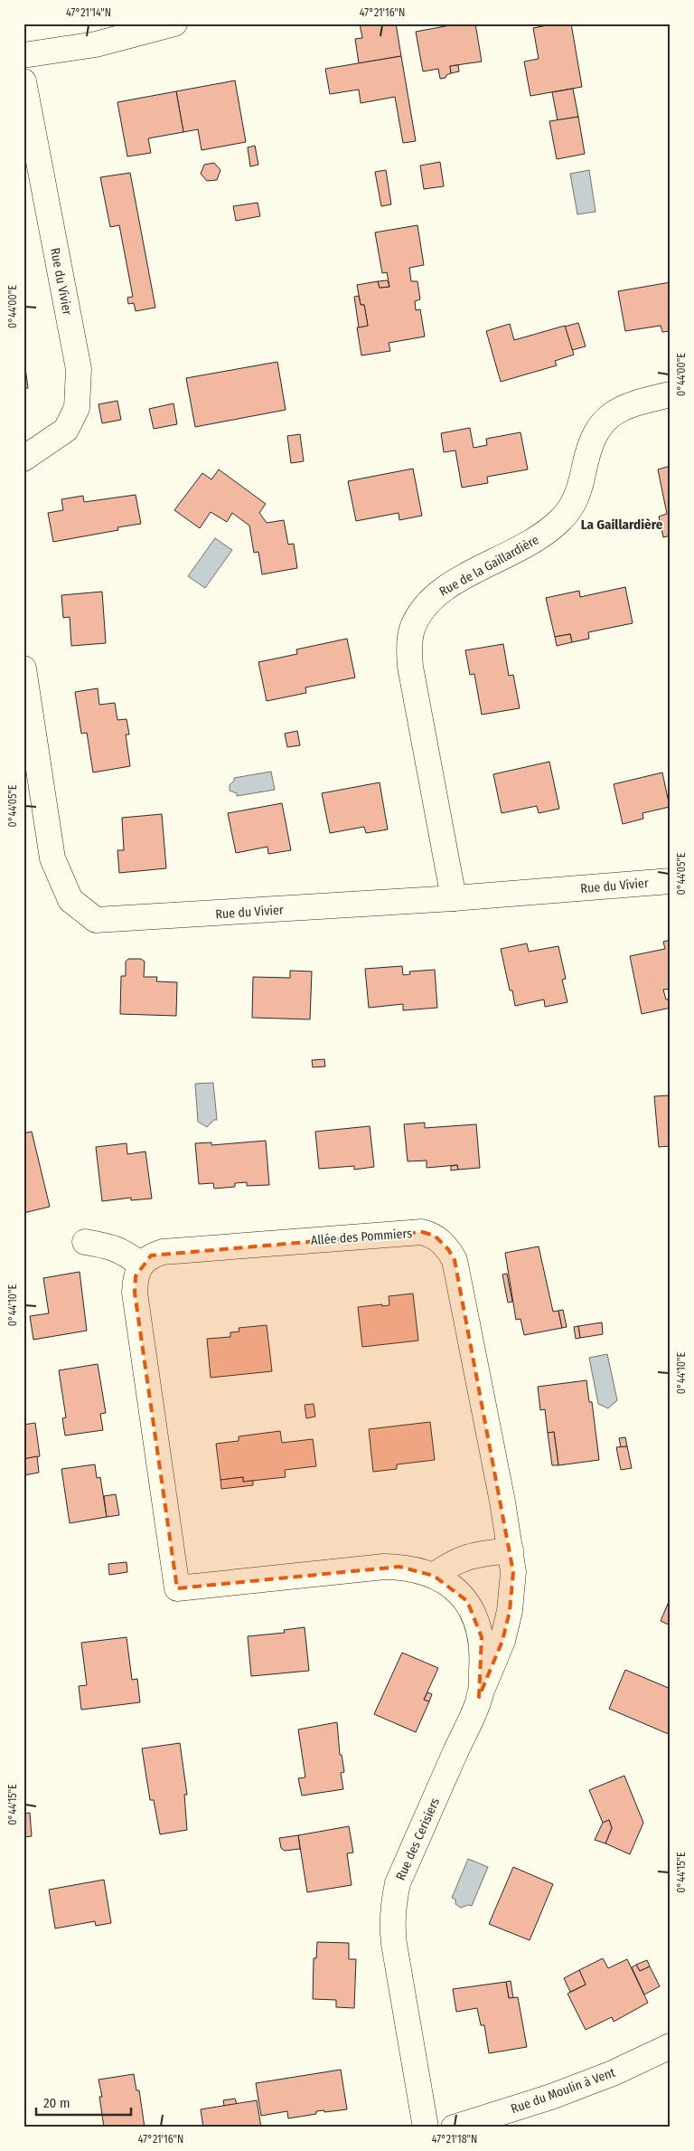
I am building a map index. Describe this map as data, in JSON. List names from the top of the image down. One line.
{"streets":{"street":["Rue du Vivier","Rue de la Gaillardière","Allée des Pommiers","Rue des Cerisiers","Rue du Moulin à Vent"]},"crossings":[["Rue du Vivier","Rue de la Gaillardière"],["Allée des Pommiers","Rue des Cerisiers"]],"districts":["La Gaillardière"],"scale_bar":"20 m","coordinates":["47°21'14\"N","47°21'16\"N","0°44'00\"E","0°44'05\"E","0°44'10\"E","0°44'15\"E","47°21'18\"N"]}
